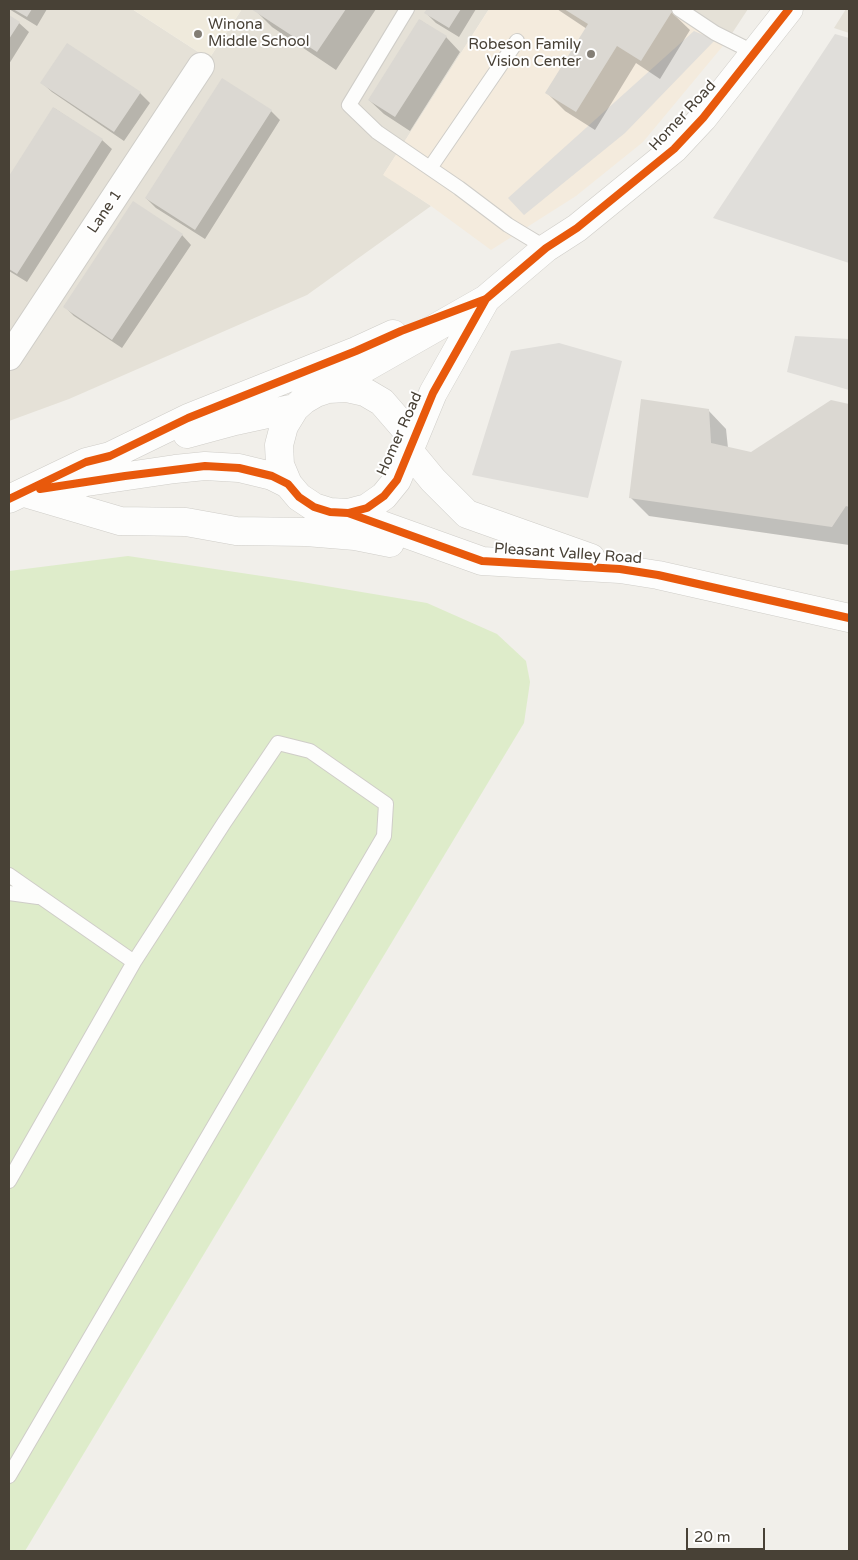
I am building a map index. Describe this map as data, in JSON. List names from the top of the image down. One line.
{"streets":{"street":["Homer Road","Lane 1","Pleasant Valley Road"]},"crossings":[["Homer Road","Pleasant Valley Road"]],"places":["Winona Middle School","Robeson Family Vision Center"],"scale_bar":"20 m"}
